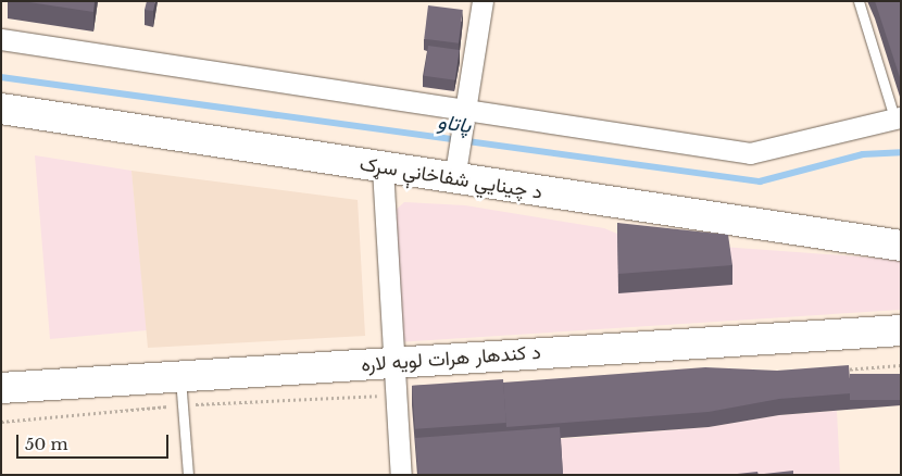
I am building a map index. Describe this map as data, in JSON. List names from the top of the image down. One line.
{"streets":{"main road":["د چينايي شفاخانې سړک","د کندهار هرات لویه لاره"]},"water":["پاتاو"],"scale_bar":"50 m"}
